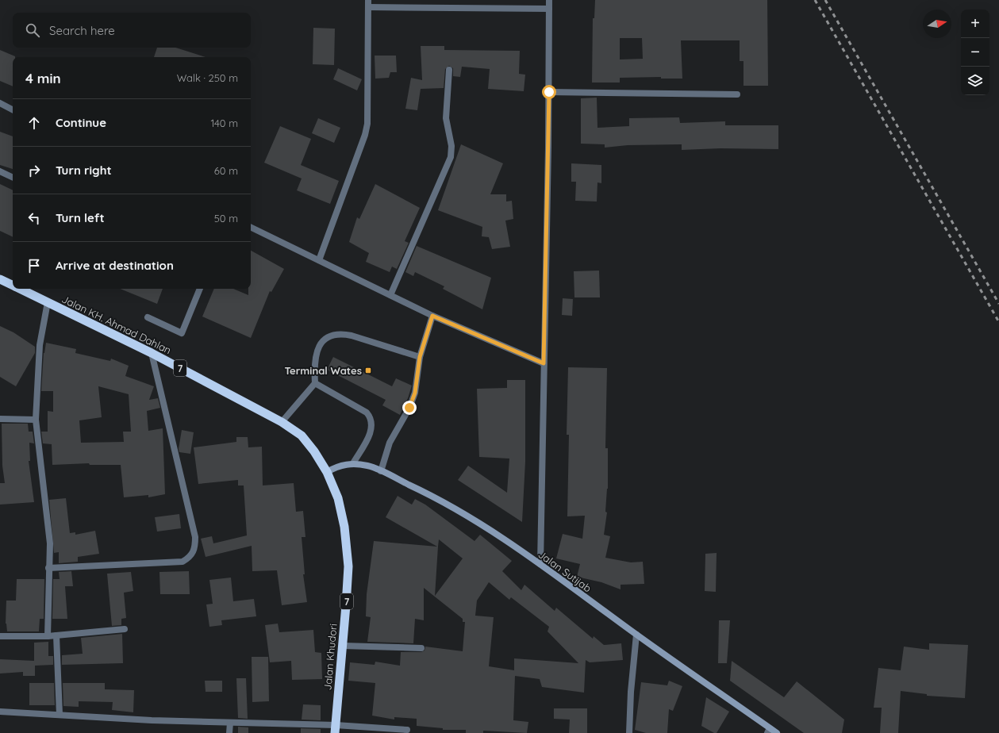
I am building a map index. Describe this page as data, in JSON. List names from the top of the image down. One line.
{"streets":{"highway":["Jalan KH. Ahmad Dahlan","7","Jalan Khudori"],"main road":["Jalan Sutijab"]},"crossings":[["Jalan KH. Ahmad Dahlan","Jalan Sutijab"],["Jalan KH. Ahmad Dahlan","Jalan Khudori"],["Jalan Sutijab","Jalan Khudori"]],"places":{"transit":["Terminal Wates"]},"north":"right","page":{"map_buttons":["+","−"],"search":"Search here","heading":["4 min","Walk · 250 m"],"list":[["Continue","140 m"],["Turn right","60 m"],["Turn left","50 m"],"Arrive at destination"]}}
